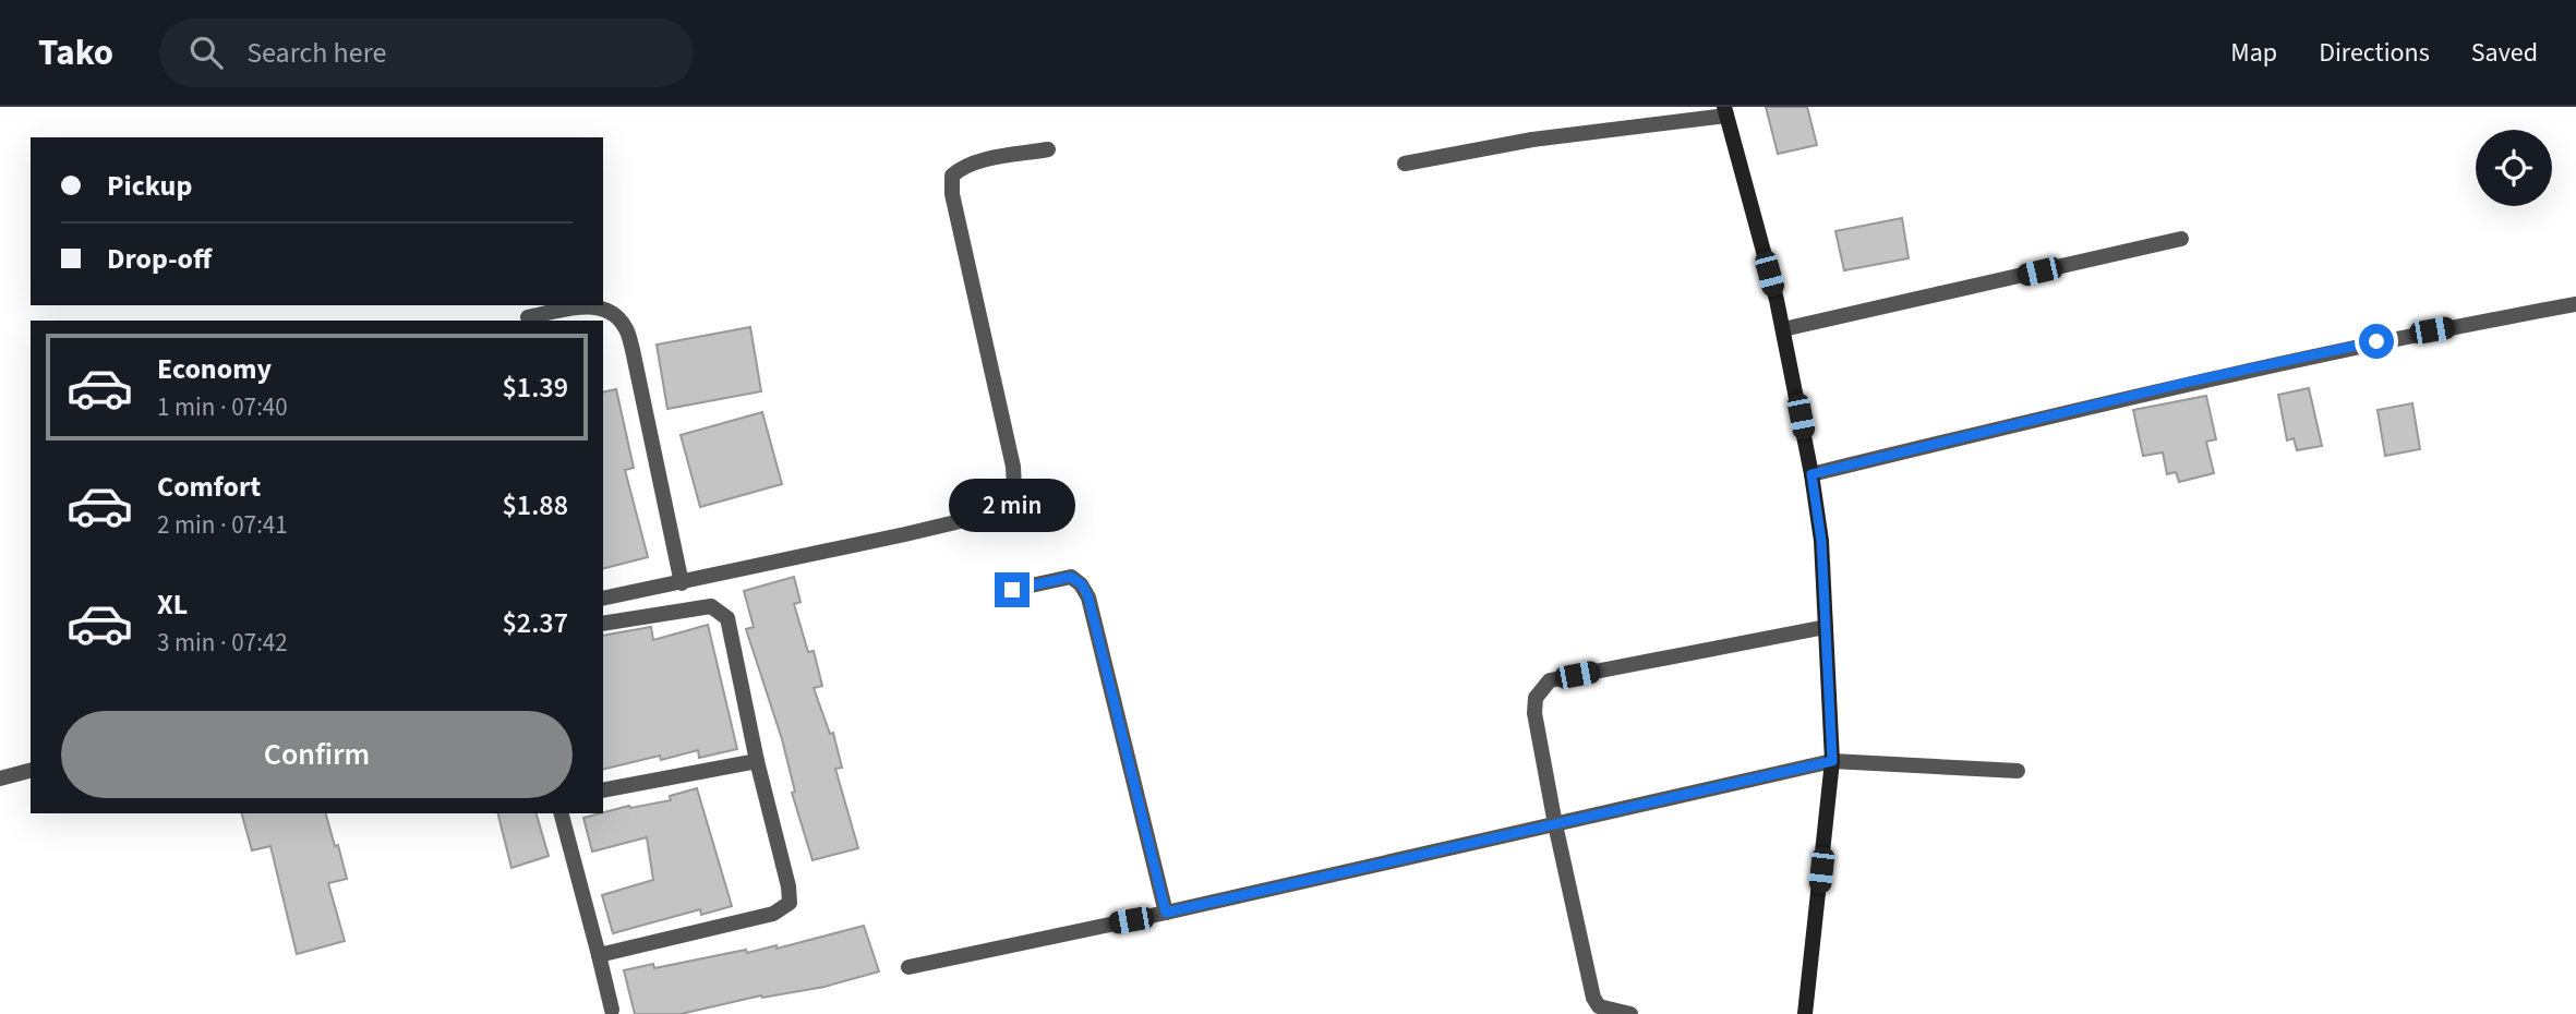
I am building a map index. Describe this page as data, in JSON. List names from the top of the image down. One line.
{"page":{"header":"Tako","search":"Search here","nav":["Map","Directions","Saved"],"banner":["Pickup","Drop-off"],"list":[{"name":"Economy","note":"1 min · 07:40","value":"$1.39"},{"name":"Comfort","note":"2 min · 07:41","value":"$1.88"},{"name":"XL","note":"3 min · 07:42","value":"$2.37"}],"bubble":"2 min","buttons":"Confirm"}}
